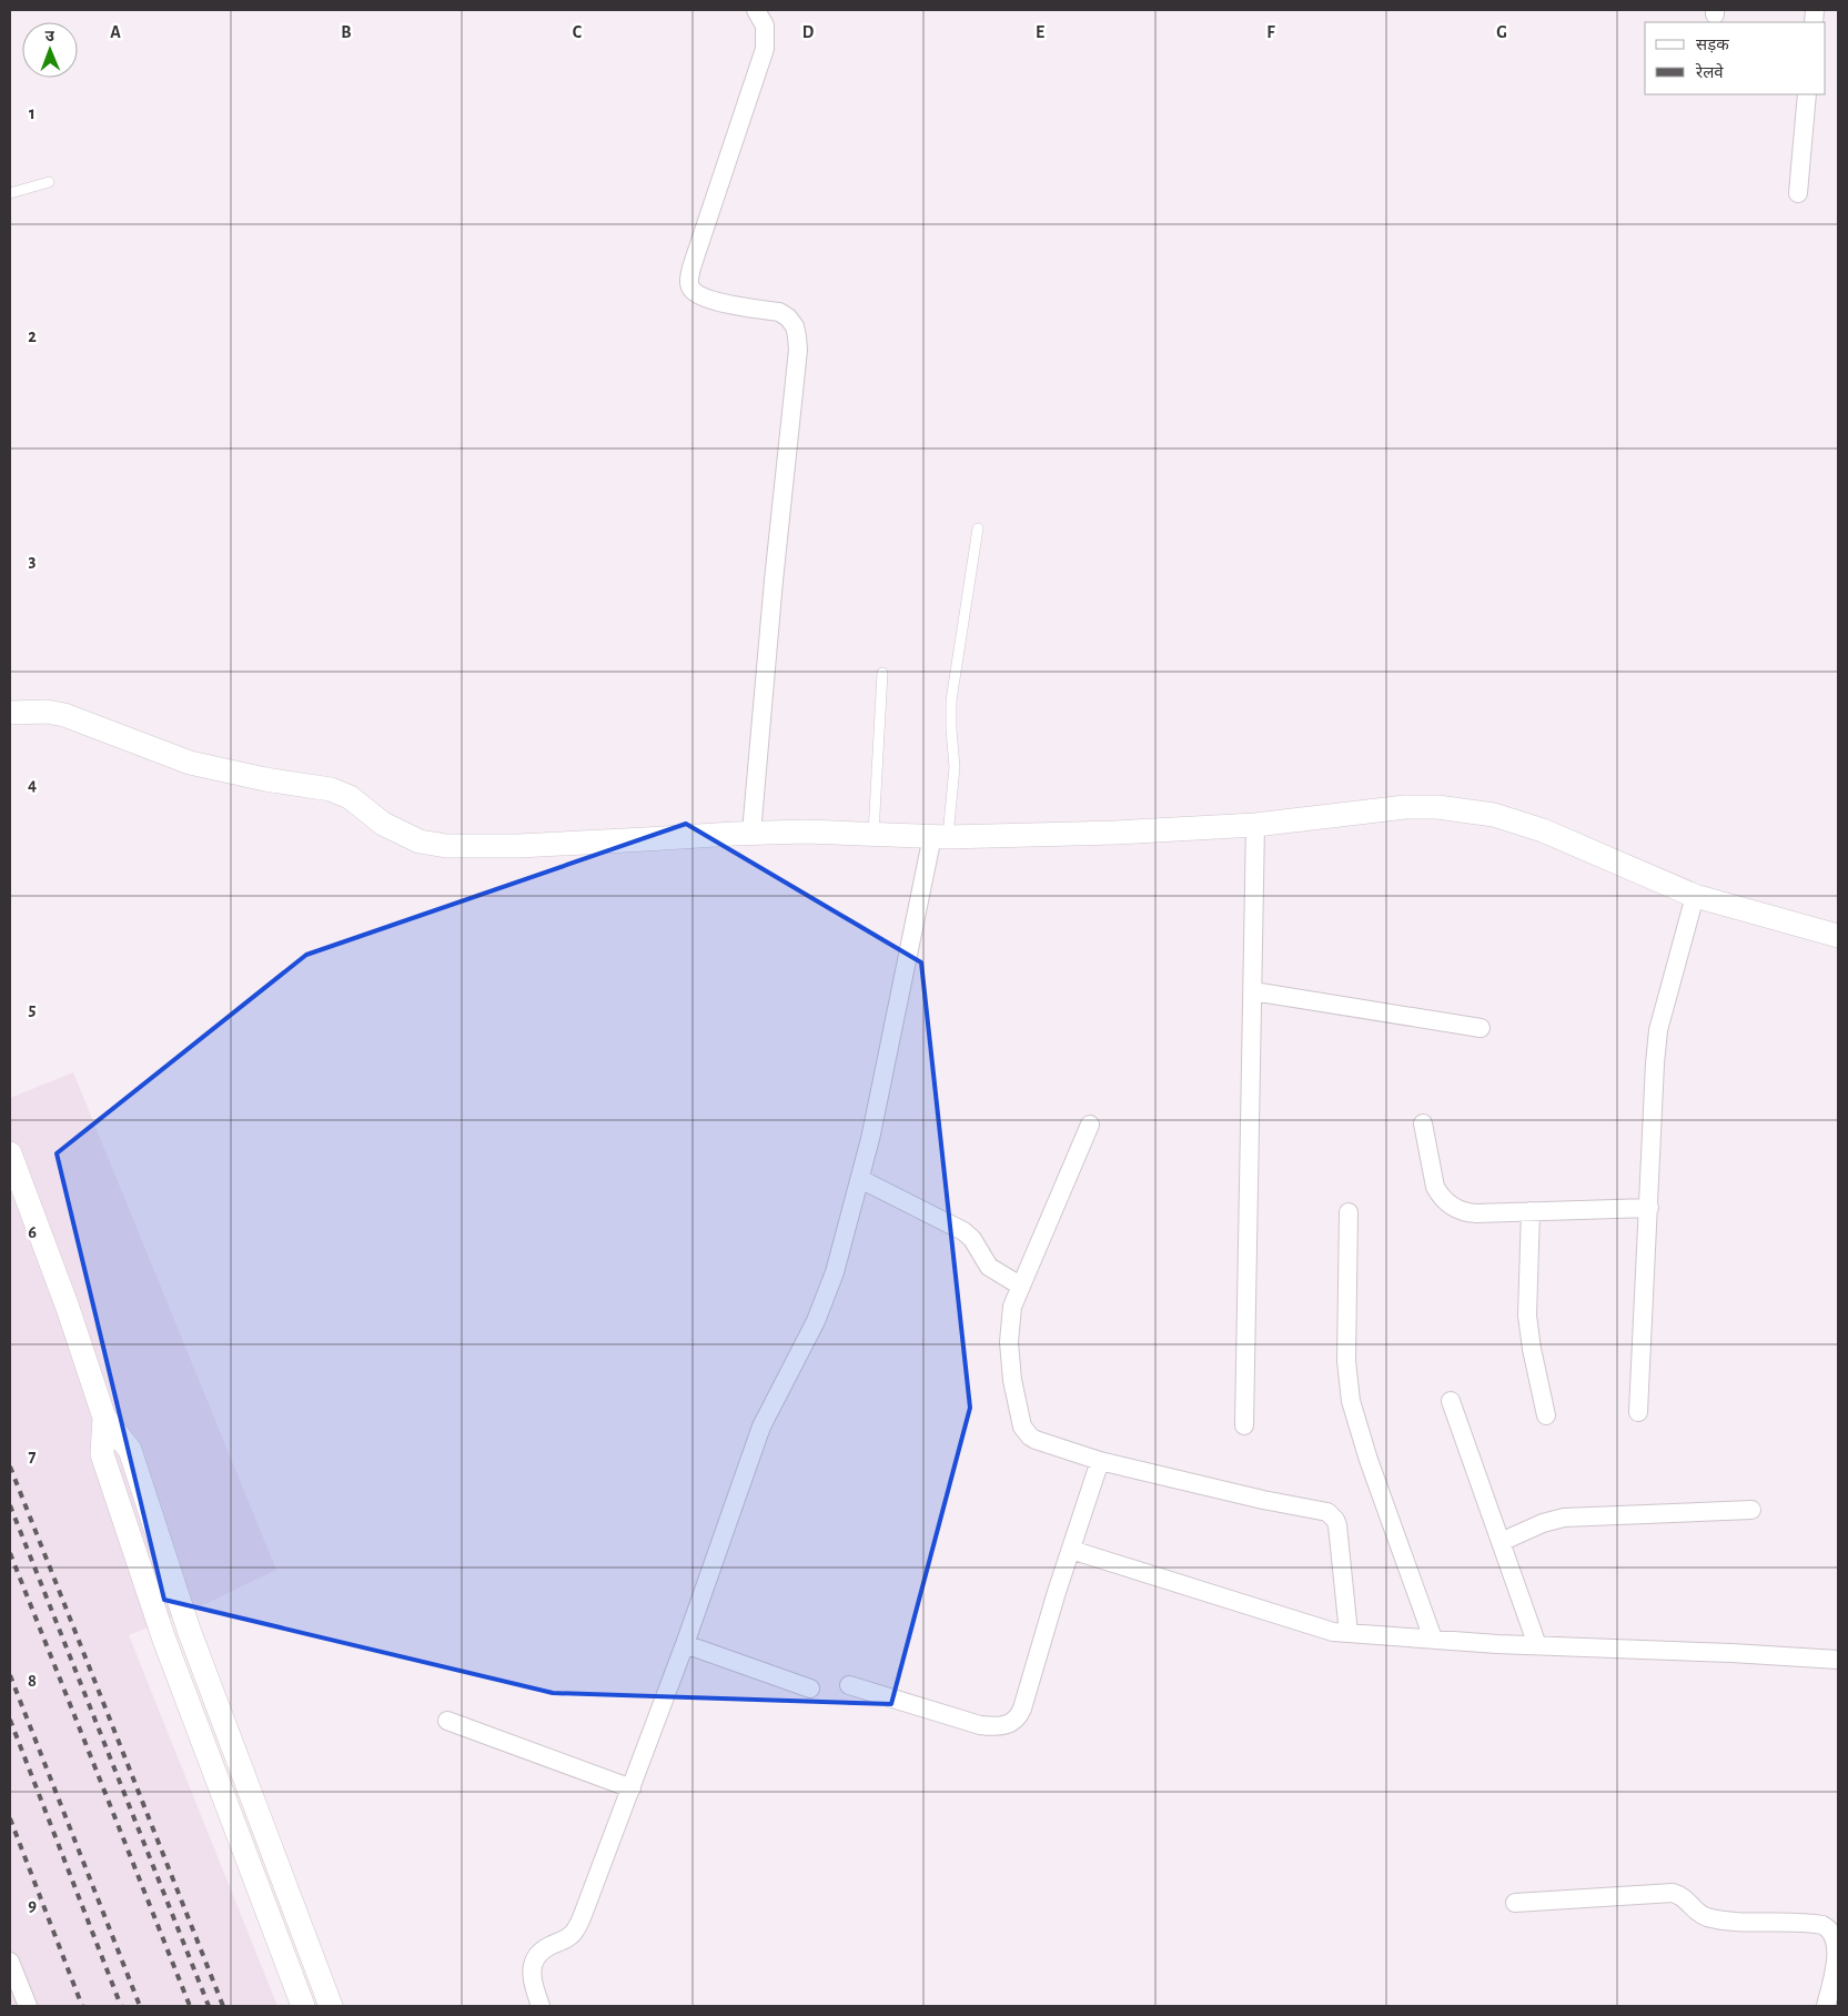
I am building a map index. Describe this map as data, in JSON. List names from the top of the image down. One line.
{"legend":["सड़क","रेलवे"],"north":"top","grid":{"columns":["A","B","C","D","E","F","G"],"rows":["1","2","3","4","5","6","7","8","9"]}}
